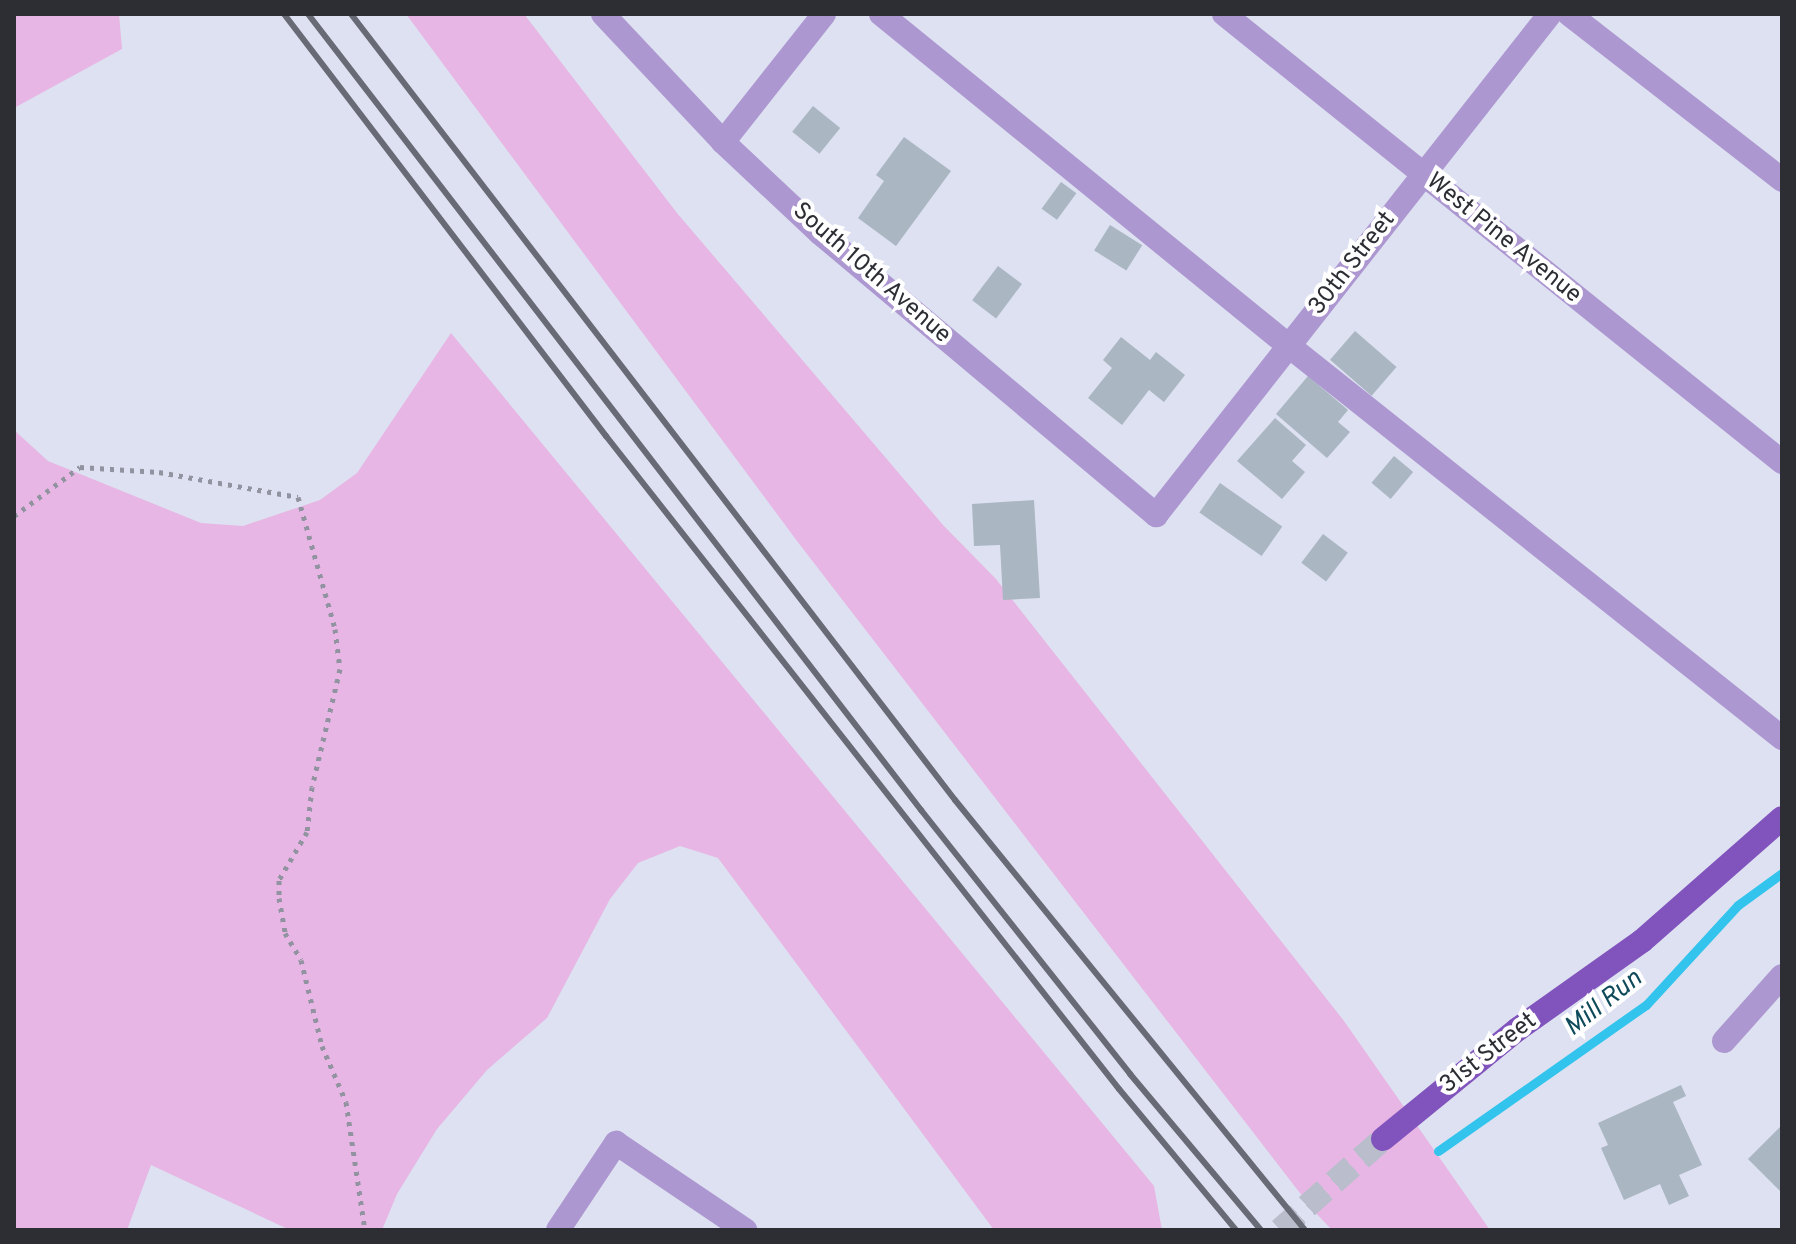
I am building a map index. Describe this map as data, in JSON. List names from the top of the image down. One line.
{"streets":{"main road":["31st Street"],"street":["West Pine Avenue","30th Street","South 10th Avenue"]},"crossings":[["West Pine Avenue","30th Street"],["30th Street","South 10th Avenue"]],"water":["Mill Run"]}
